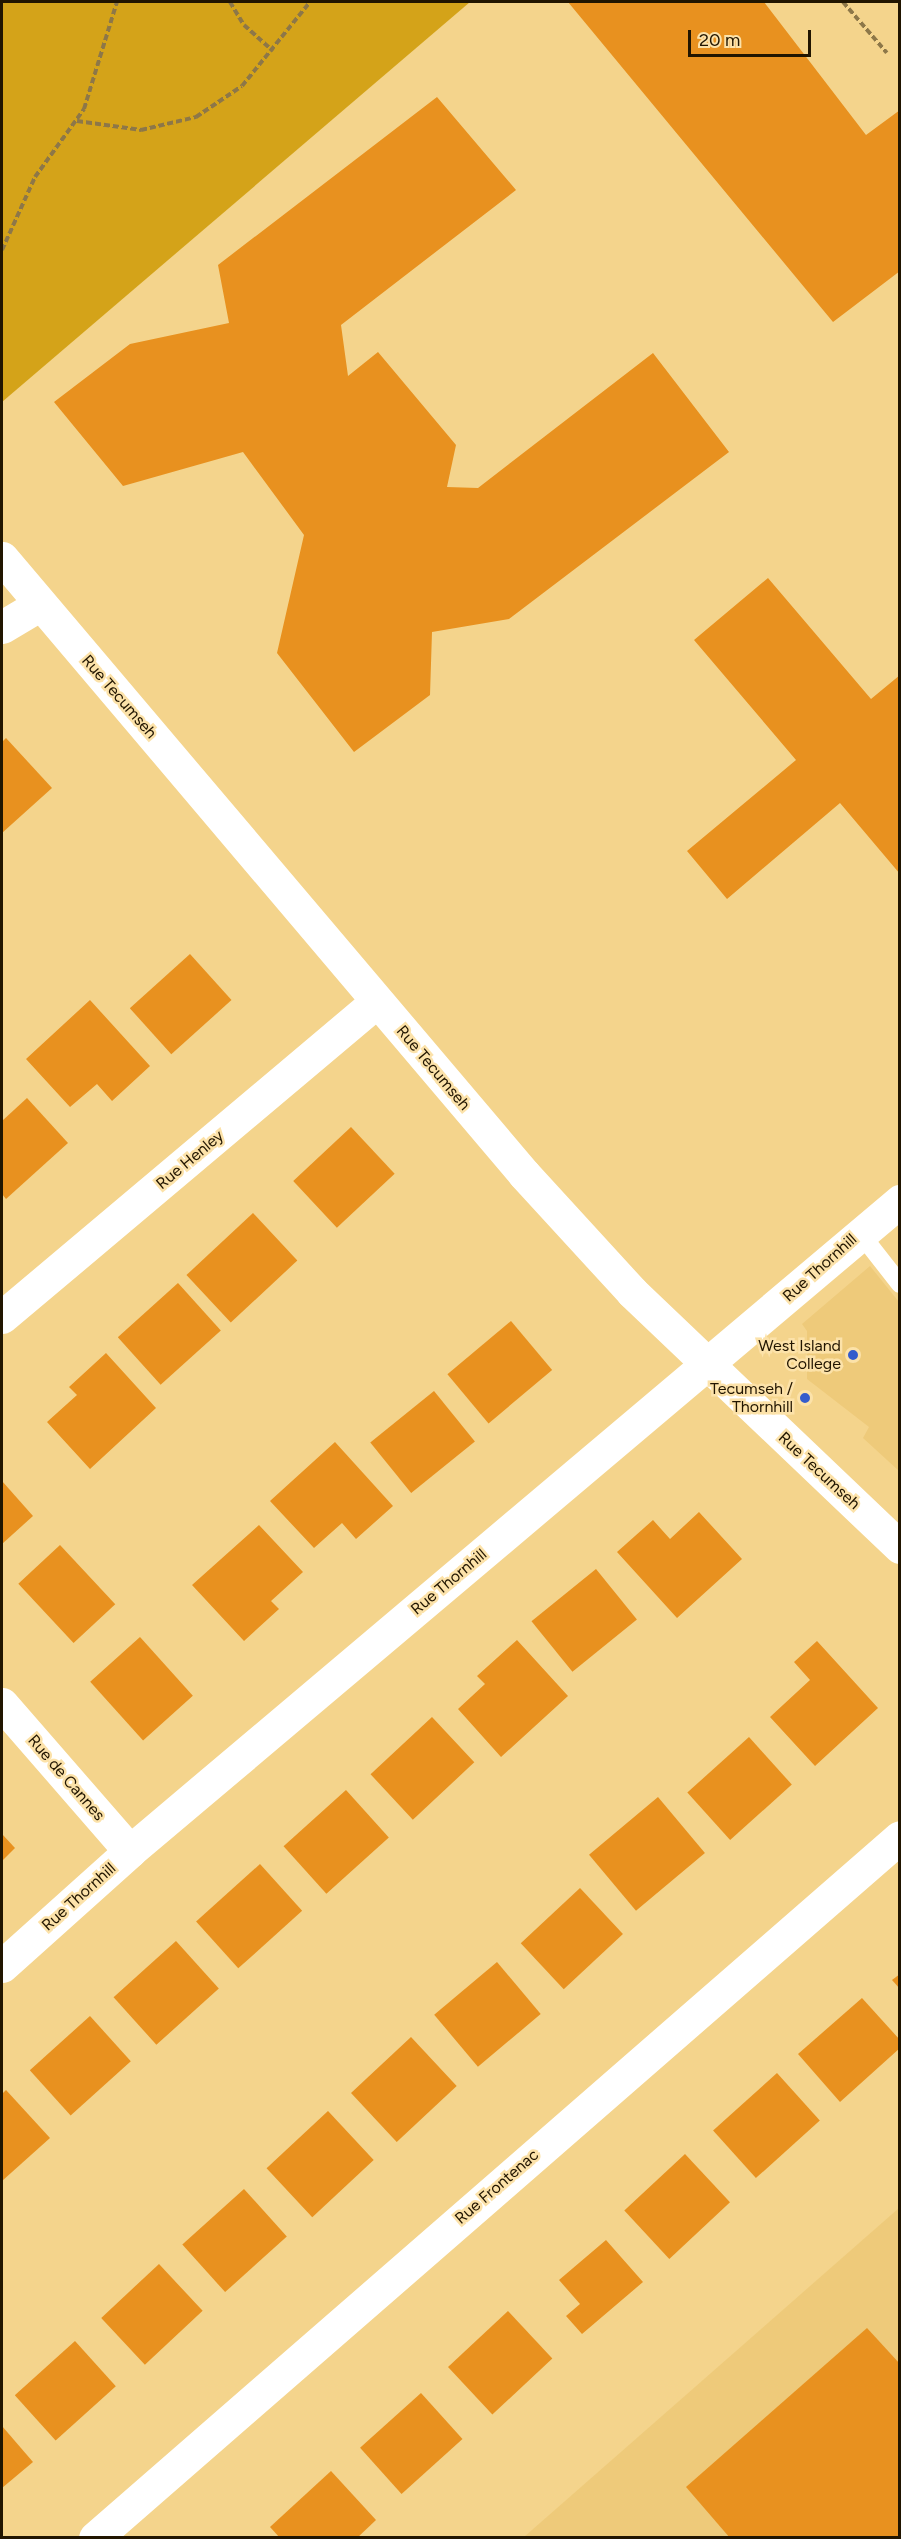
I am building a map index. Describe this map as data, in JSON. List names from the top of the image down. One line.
{"streets":{"street":["Rue Tecumseh","Rue Henley","Rue Thornhill","Rue de Cannes","Rue Frontenac"]},"crossings":[["Rue Tecumseh","Rue Henley"],["Rue Tecumseh","Rue Thornhill"],["Rue Thornhill","Rue de Cannes"]],"places":["West Island College","Tecumseh / Thornhill"],"scale_bar":"20 m"}
